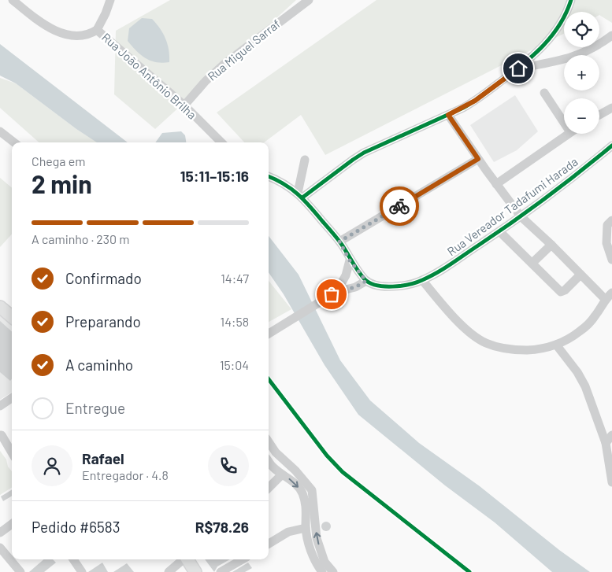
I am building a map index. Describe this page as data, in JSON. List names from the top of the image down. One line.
{"streets":{"street":["Rua Miguel Sarraf","Rua João Antônio Brilha","Rua Vereador Tadafumi Harada"]},"crossings":[["Rua Miguel Sarraf","Rua João Antônio Brilha"]],"page":{"map_buttons":["+","−"],"heading":["2 min","Chega em","15:11–15:16"],"panel":["Rafael","Entregador · 4.8","Pedido #6583","R$78.26"],"bar":"A caminho · 230 m","list":[["Confirmado","14:47"],["Preparando","14:58"],["A caminho","15:04"],"Entregue"]}}
